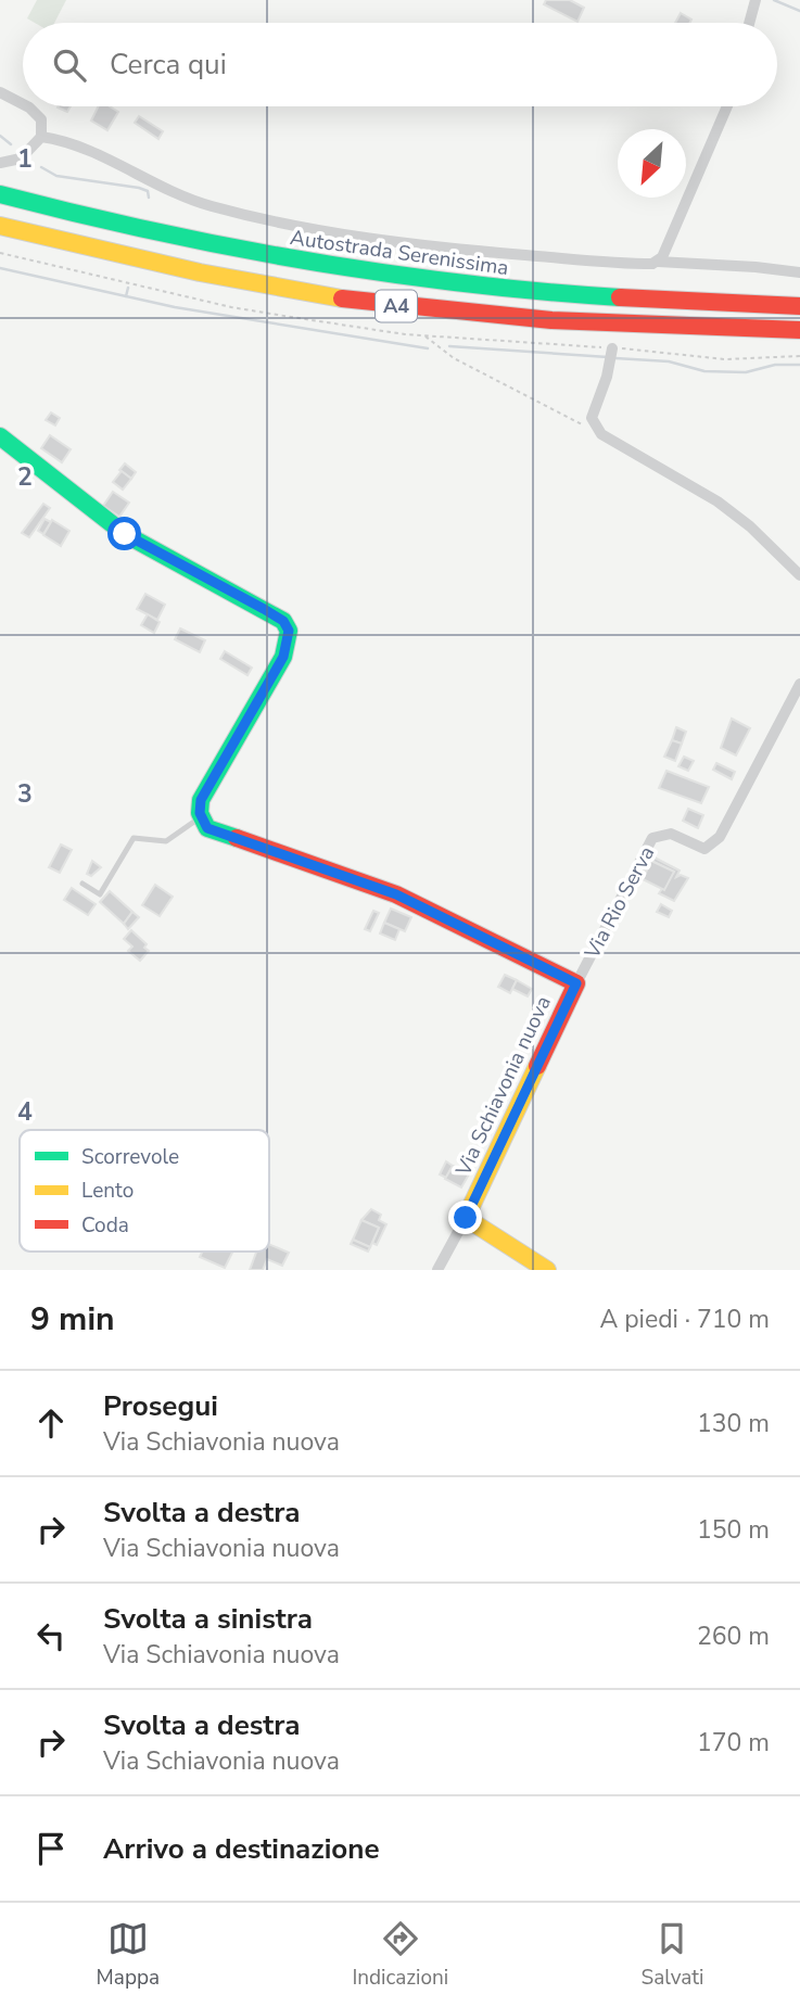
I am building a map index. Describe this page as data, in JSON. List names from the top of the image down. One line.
{"streets":{"main road":["Autostrada Serenissima","A4","Via Schiavonia nuova"],"street":["Via Rio Serva"]},"crossings":[["Via Rio Serva","Via Schiavonia nuova"]],"legend":["Scorrevole","Lento","Coda"],"north":"bottom left","page":{"search":"Cerca qui","heading":["9 min","A piedi · 710 m"],"list":[["Prosegui","Via Schiavonia nuova","130 m"],["Svolta a destra","Via Schiavonia nuova","150 m"],["Svolta a sinistra","Via Schiavonia nuova","260 m"],["Svolta a destra","Via Schiavonia nuova","170 m"],"Arrivo a destinazione"],"nav":["Mappa","Indicazioni","Salvati"]},"grid":{"rows":["1","2","3","4"]}}
